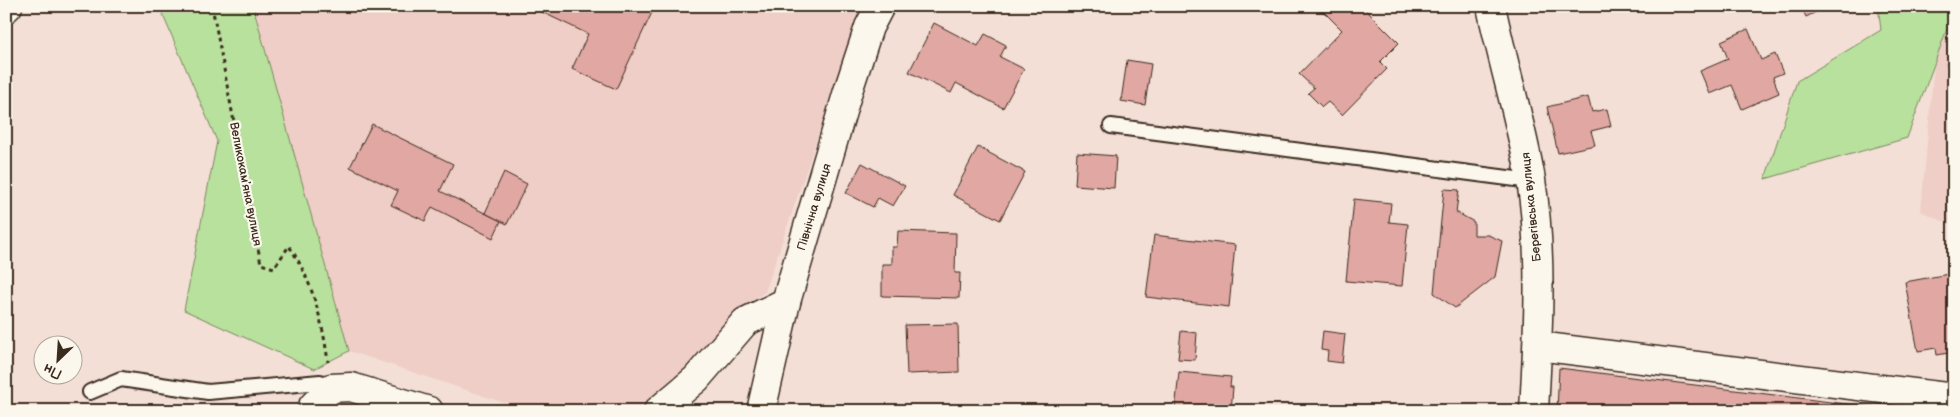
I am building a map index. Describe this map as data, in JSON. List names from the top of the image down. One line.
{"streets":{"street":["Північна вулиця","Берегівська вулиця"],"path":["Великокамʼяна вулиця"]},"north":"bottom left"}
